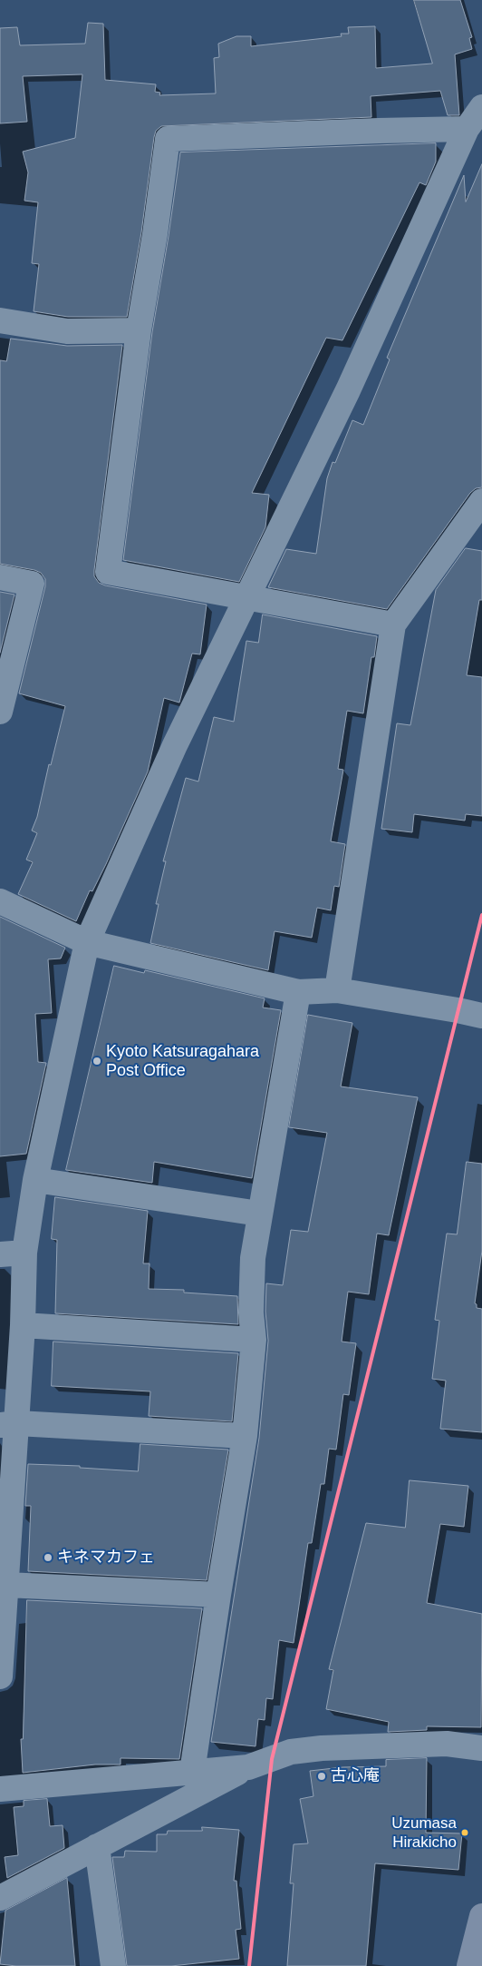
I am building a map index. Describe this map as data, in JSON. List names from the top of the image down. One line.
{"places":["Kyoto Katsuragahara Post Office","キネマカフェ","古心庵","Uzumasa Hirakicho"]}
